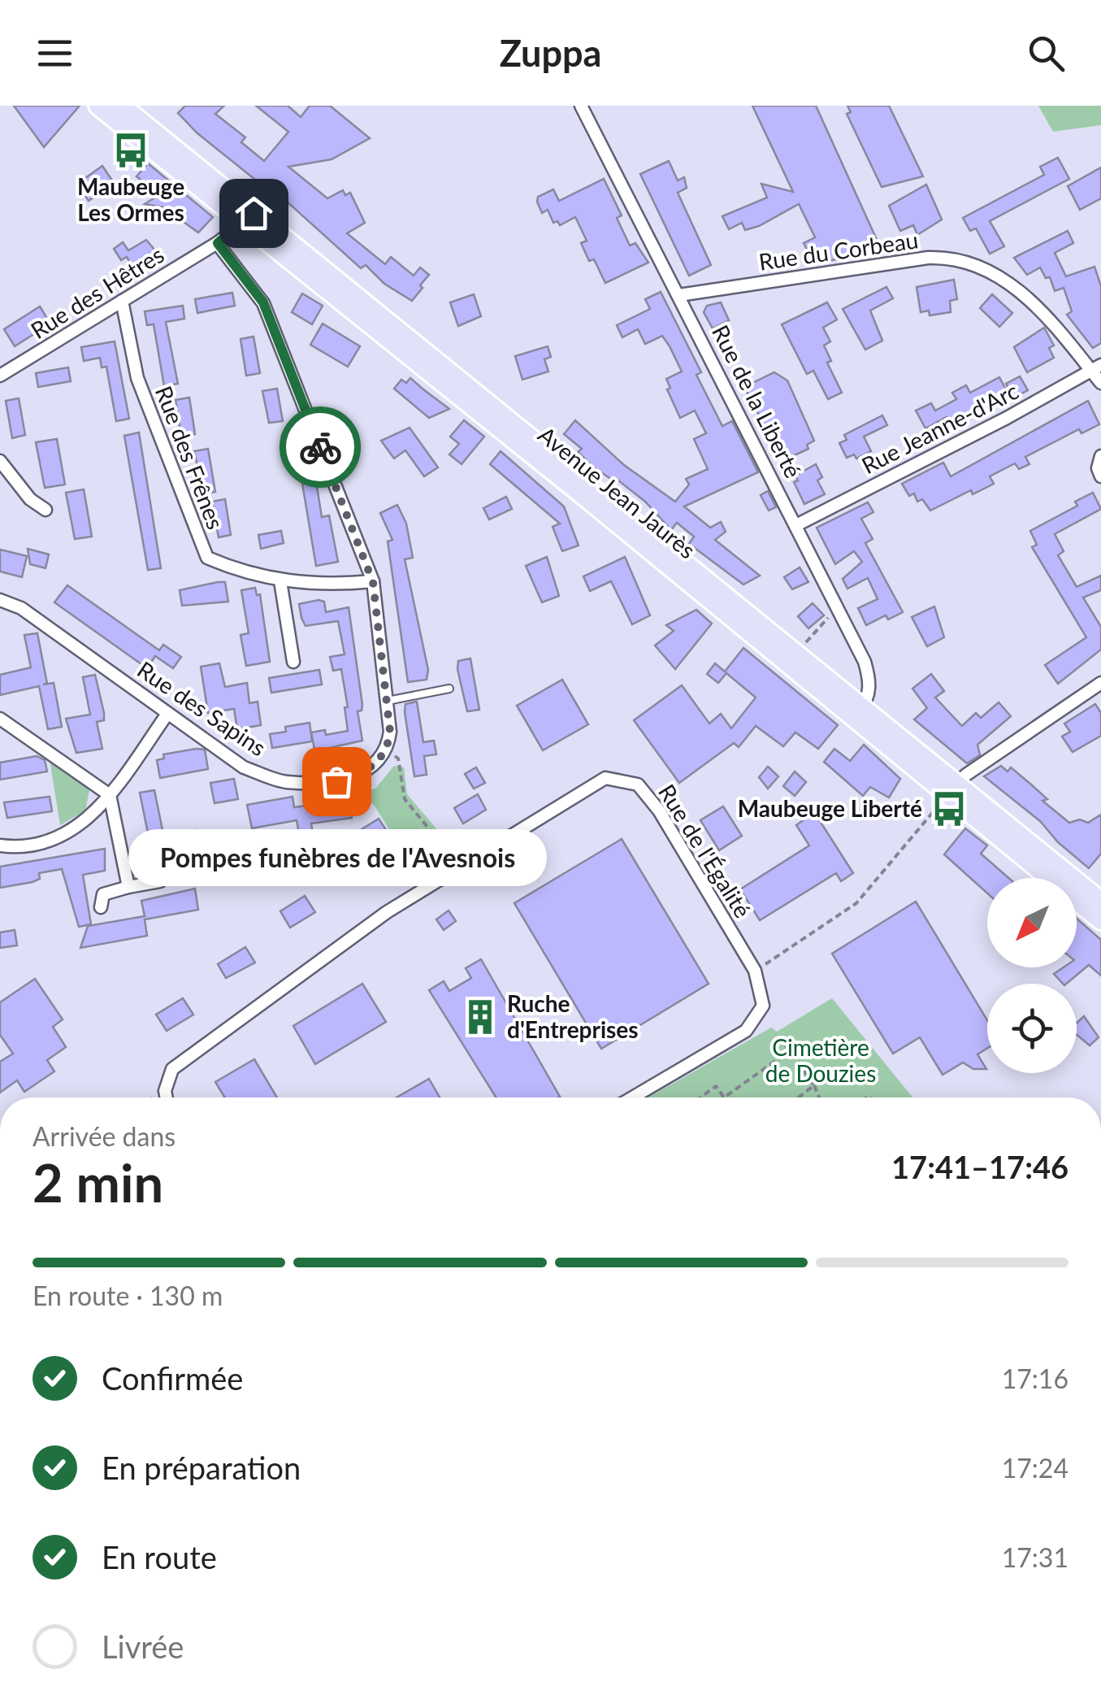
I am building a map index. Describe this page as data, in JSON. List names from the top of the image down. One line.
{"streets":{"main road":["Avenue Jean Jaurès"],"street":["Rue du Corbeau","Rue des Hêtres","Rue de la Liberté","Rue Jeanne-d'Arc","Rue des Frênes","Rue des Sapins","Rue de l'Égalité"]},"crossings":[["Rue du Corbeau","Rue de la Liberté"],["Rue du Corbeau","Rue Jeanne-d'Arc"],["Rue des Hêtres","Rue des Frênes"],["Rue des Hêtres","Avenue Jean Jaurès"],["Rue de la Liberté","Rue Jeanne-d'Arc"],["Rue de la Liberté","Avenue Jean Jaurès"]],"parks":["Cimetière de Douzies"],"places":{"bus stop":["Maubeuge Les Ormes","Maubeuge Liberté"],"other":["Pompes funèbres de l'Avesnois"],"building":["Ruche d'Entreprises"]},"north":"bottom left","page":{"header":"Zuppa","bubble":"Pompes funèbres de l'Avesnois","heading":["2 min","Arrivée dans","17:41–17:46"],"bar":"En route · 130 m","list":[["Confirmée","17:16"],["En préparation","17:24"],["En route","17:31"],"Livrée"]}}
